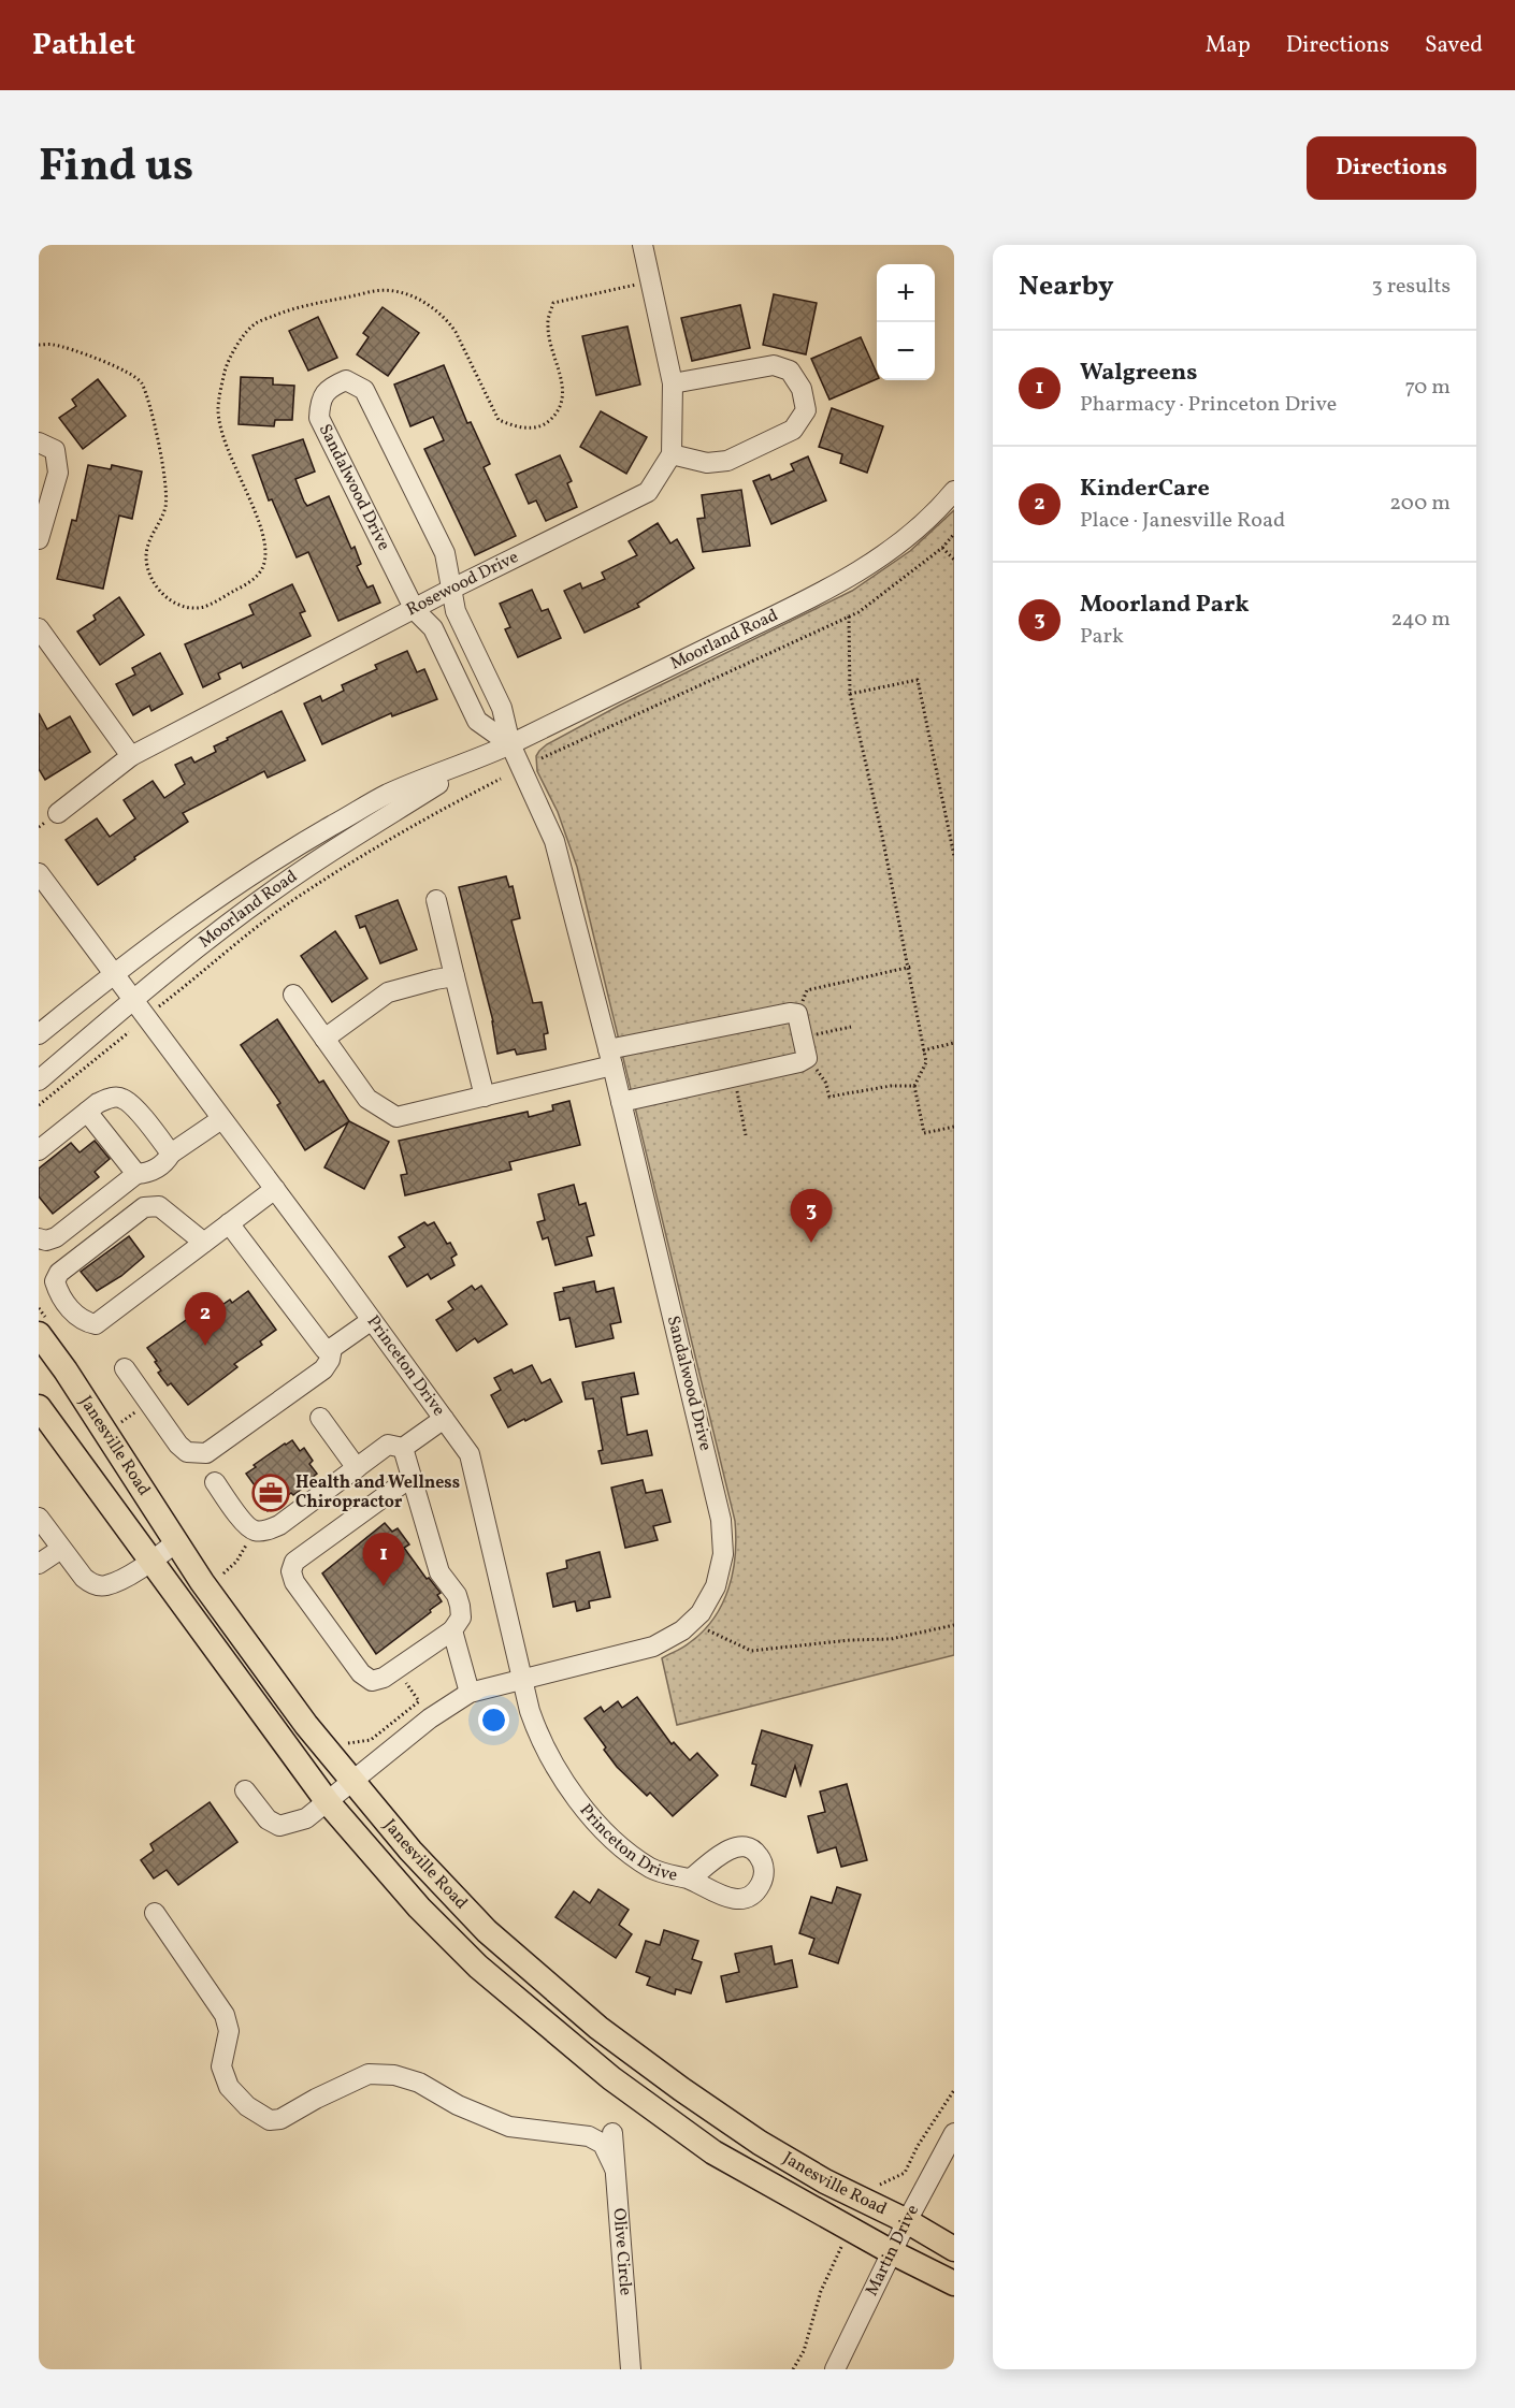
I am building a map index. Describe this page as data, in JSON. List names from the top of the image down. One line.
{"streets":{"main road":["Janesville Road"],"street":["Sandalwood Drive","Rosewood Drive","Moorland Road","Princeton Drive","Olive Circle","Martin Drive"]},"crossings":[["Sandalwood Drive","Rosewood Drive"],["Sandalwood Drive","Moorland Road"],["Sandalwood Drive","Princeton Drive"],["Sandalwood Drive","Janesville Road"],["Moorland Road","Princeton Drive"],["Janesville Road","Martin Drive"]],"places":{"office":["Health and Wellness Chiropractor"]},"page":{"header":"Pathlet","nav":["Map","Directions","Saved"],"title":"Find us","buttons":"Directions","heading":["Nearby","3 results"],"map_buttons":["+","−"],"list":[{"mark":"1","name":"Walgreens","note":"Pharmacy · Princeton Drive","value":"70 m"},{"mark":"2","name":"KinderCare","note":"Place · Janesville Road","value":"200 m"},{"mark":"3","name":"Moorland Park","note":"Park","value":"240 m"}],"pins":["3","2","1"]}}
